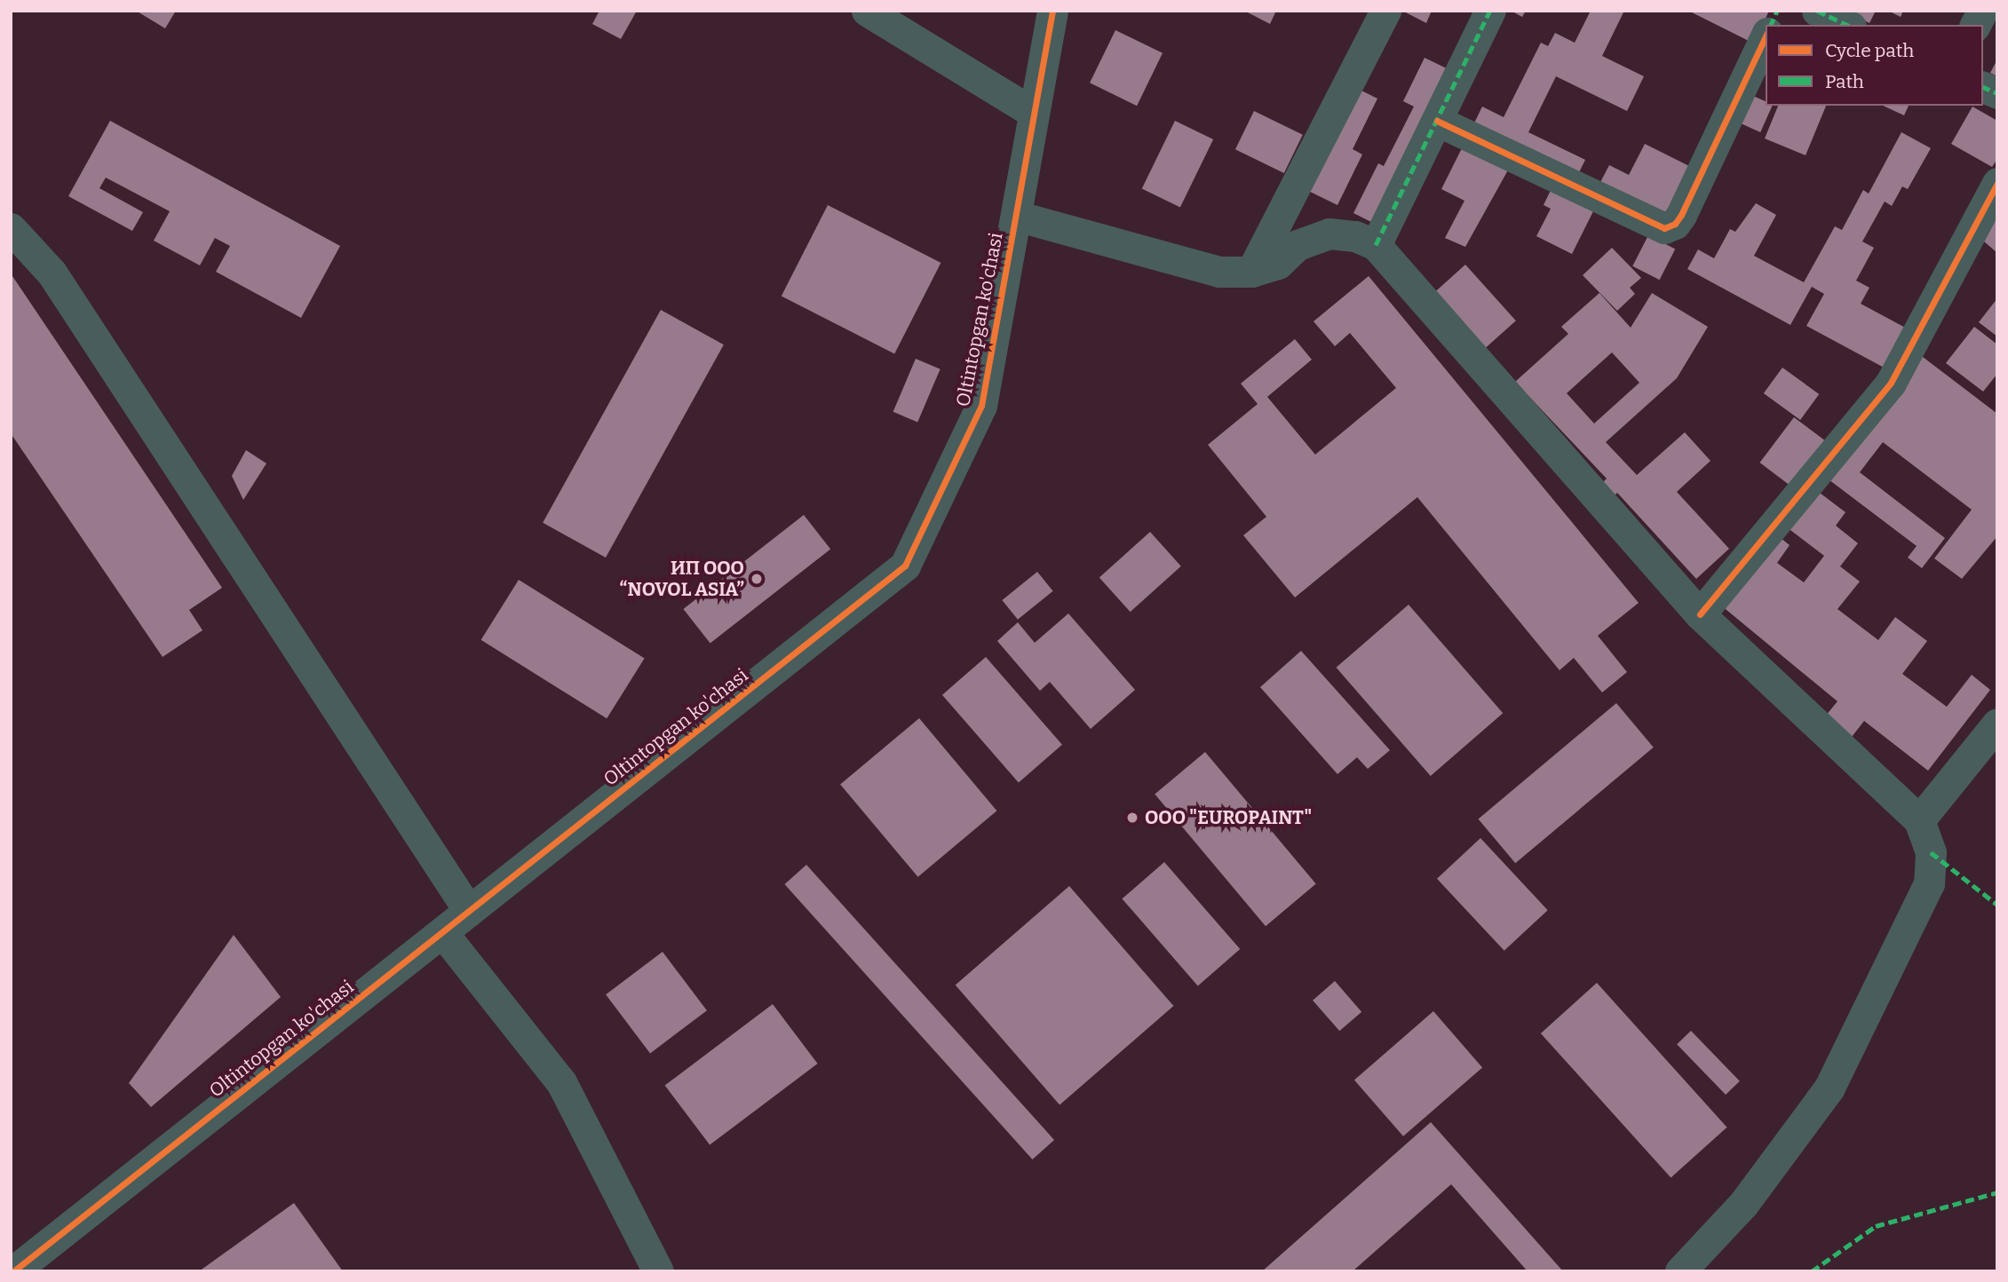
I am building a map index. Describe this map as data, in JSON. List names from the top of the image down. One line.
{"streets":{"street":["Oltintopgan ko'chasi"]},"places":["ИП ООО “NOVOL ASIA”","OOO \"EUROPAINT\""],"legend":["Cycle path","Path"]}
